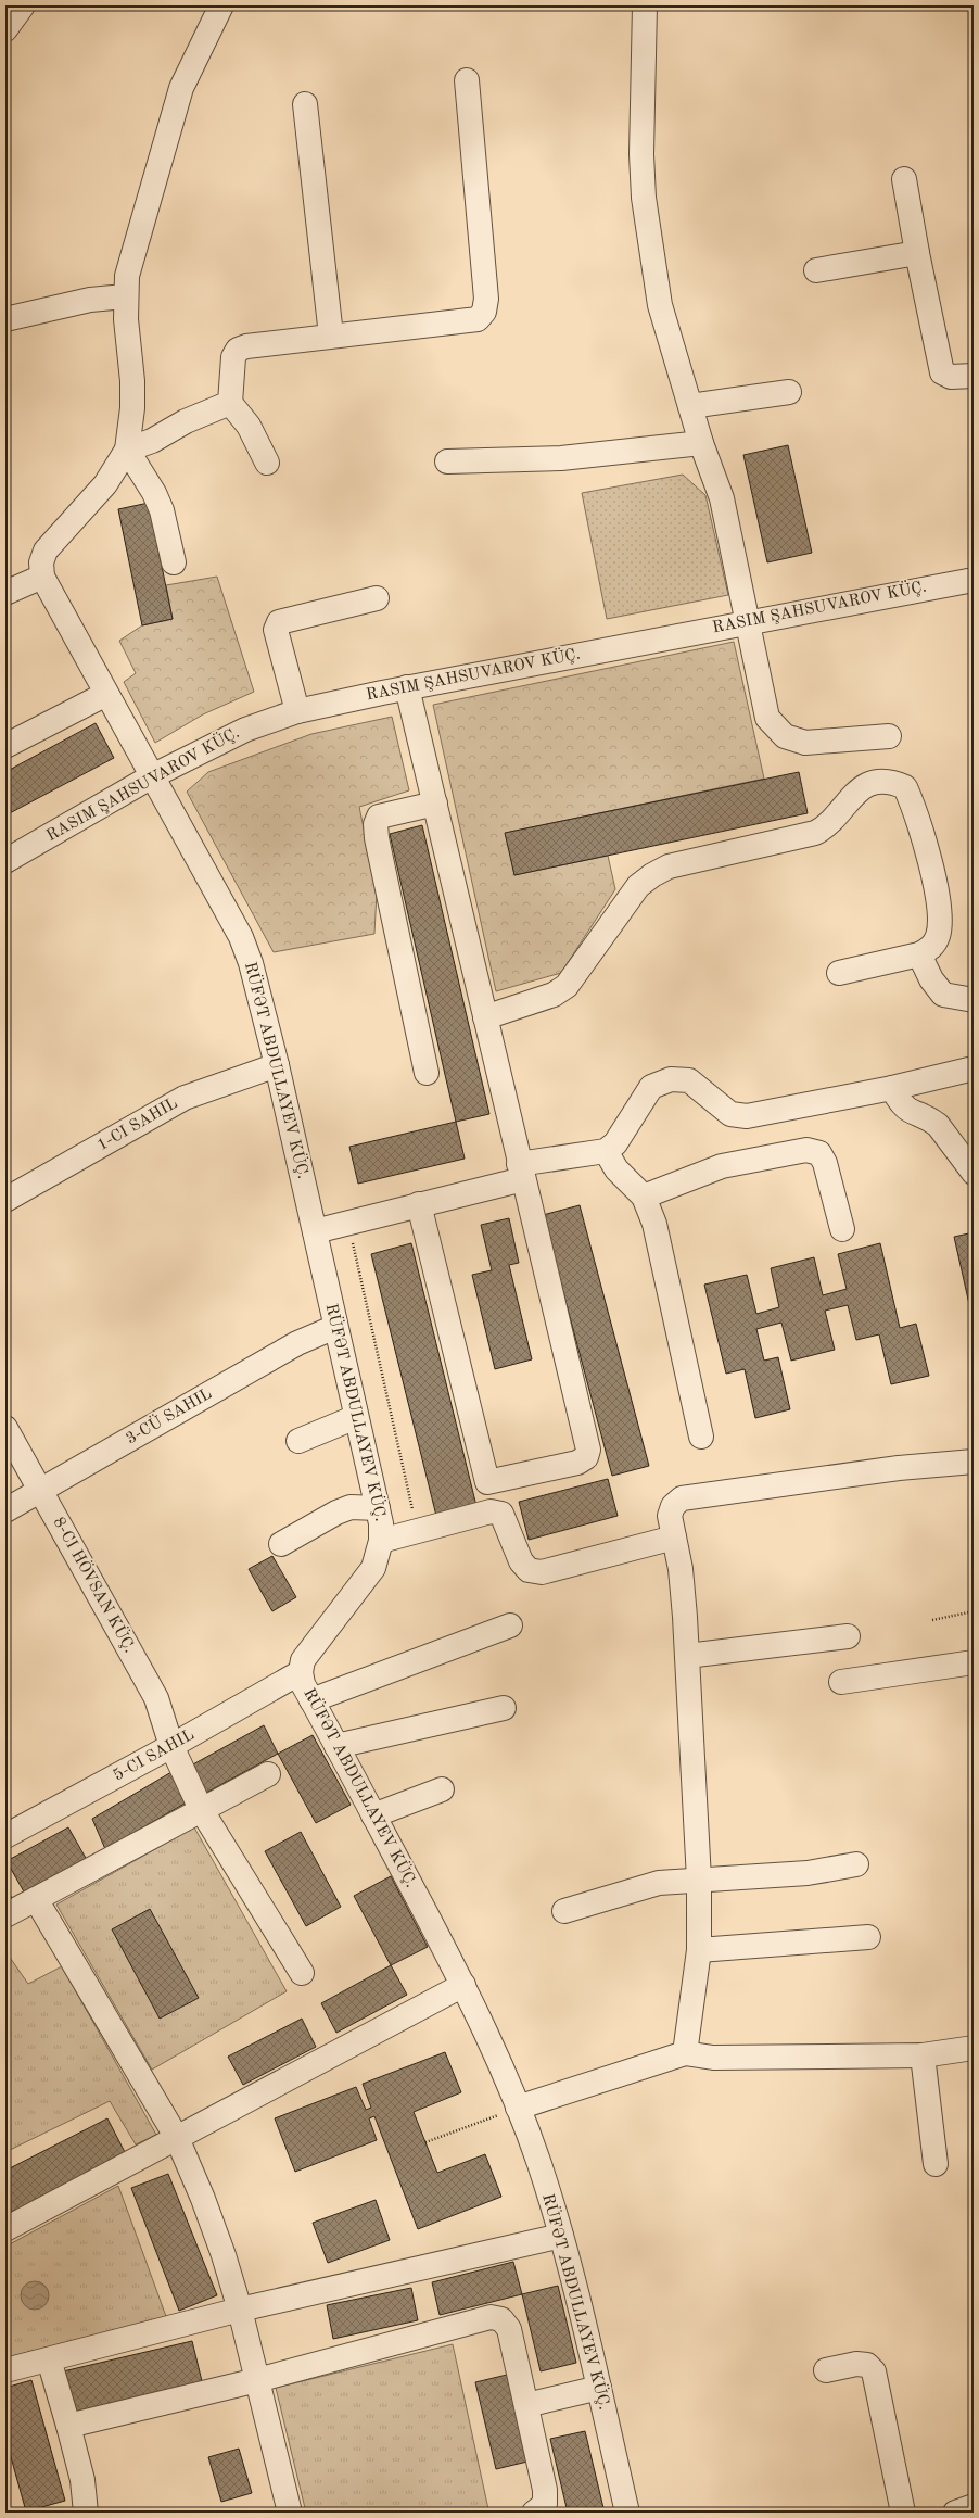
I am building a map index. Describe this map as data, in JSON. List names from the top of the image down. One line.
{"streets":{"street":["RASIM ŞAHSUVAROV KÜÇ.","RÜFƏT ABDULLAYEV KÜÇ.","1-CI SAHIL","3-CÜ SAHIL","8-CI HÖVSAN KÜÇ.","5-CI SAHIL"]},"crossings":[["RASIM ŞAHSUVAROV KÜÇ.","RÜFƏT ABDULLAYEV KÜÇ."],["RÜFƏT ABDULLAYEV KÜÇ.","1-CI SAHIL"],["RÜFƏT ABDULLAYEV KÜÇ.","3-CÜ SAHIL"],["RÜFƏT ABDULLAYEV KÜÇ.","5-CI SAHIL"],["3-CÜ SAHIL","8-CI HÖVSAN KÜÇ."],["8-CI HÖVSAN KÜÇ.","5-CI SAHIL"]]}
